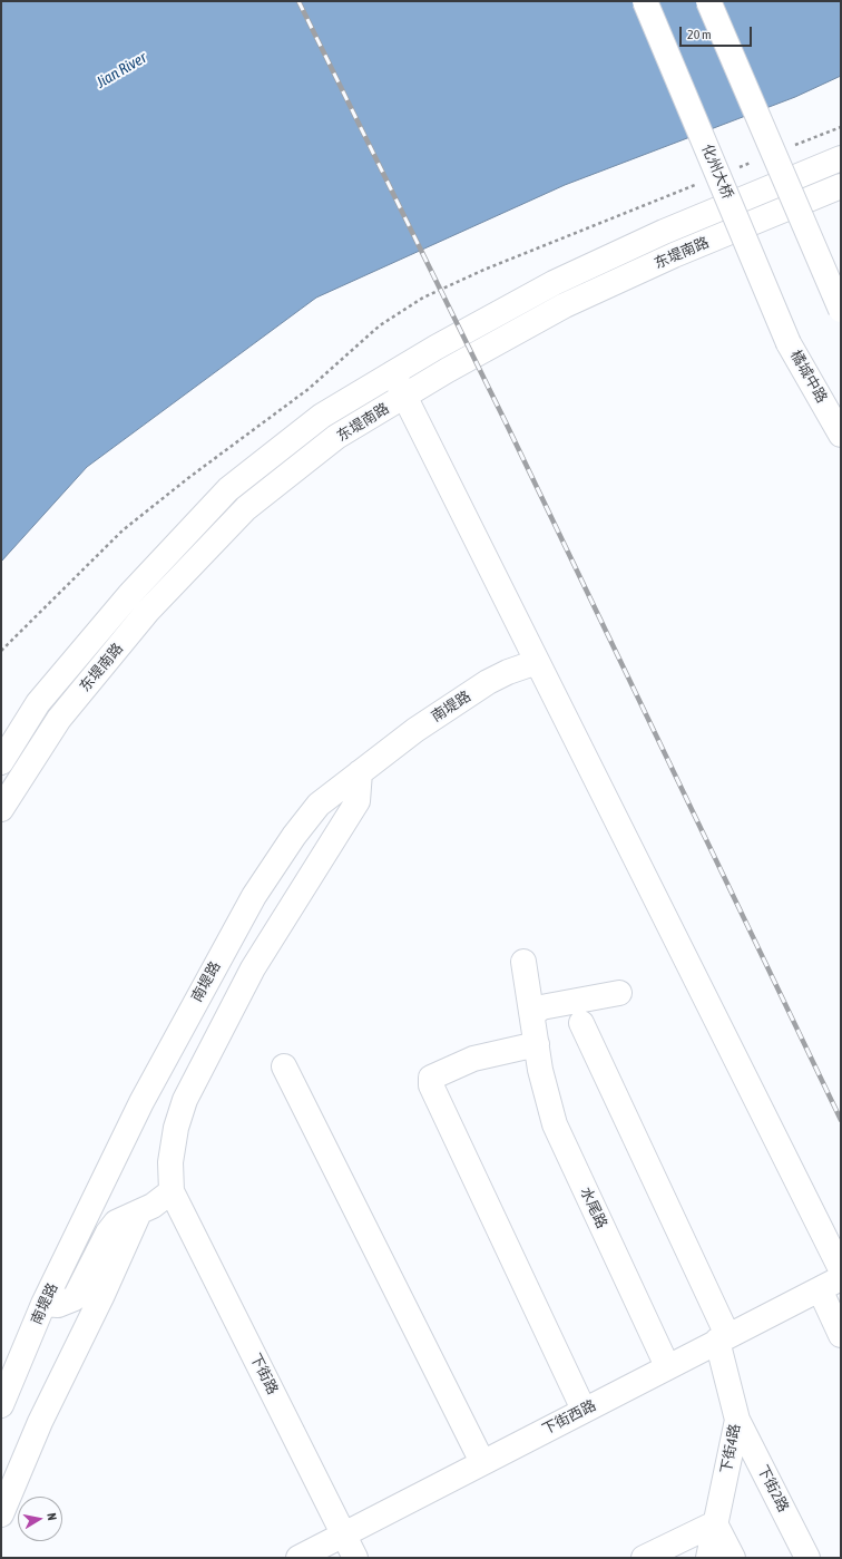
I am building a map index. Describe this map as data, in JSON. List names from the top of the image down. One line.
{"streets":{"street":["化州大桥","东堤南路","橘城中路","南堤路","水尾路","下街路","下街西路","下街4路","下街2路"]},"crossings":[["化州大桥","橘城中路"],["水尾路","下街西路"],["下街路","下街西路"],["下街西路","下街4路"],["下街4路","下街2路"]],"water":["Jian River"],"scale_bar":"20 m","north":"right"}
